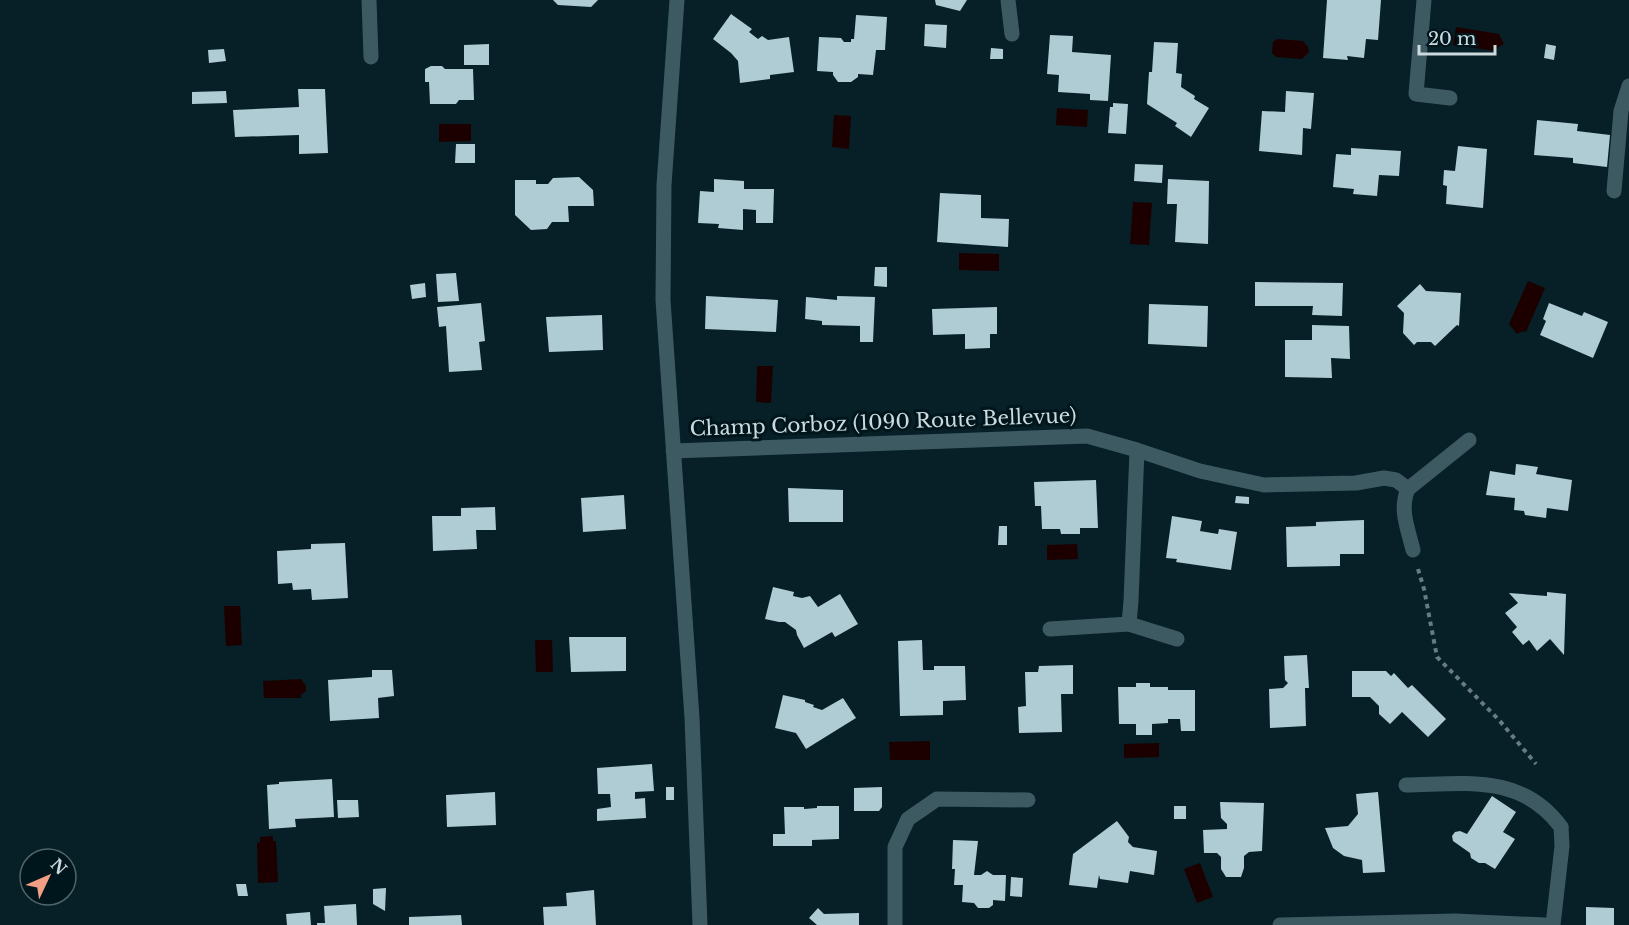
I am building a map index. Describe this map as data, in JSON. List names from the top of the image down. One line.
{"streets":{"street":["Champ Corboz (1090 Route Bellevue)"]},"scale_bar":"20 m","north":"top right"}
